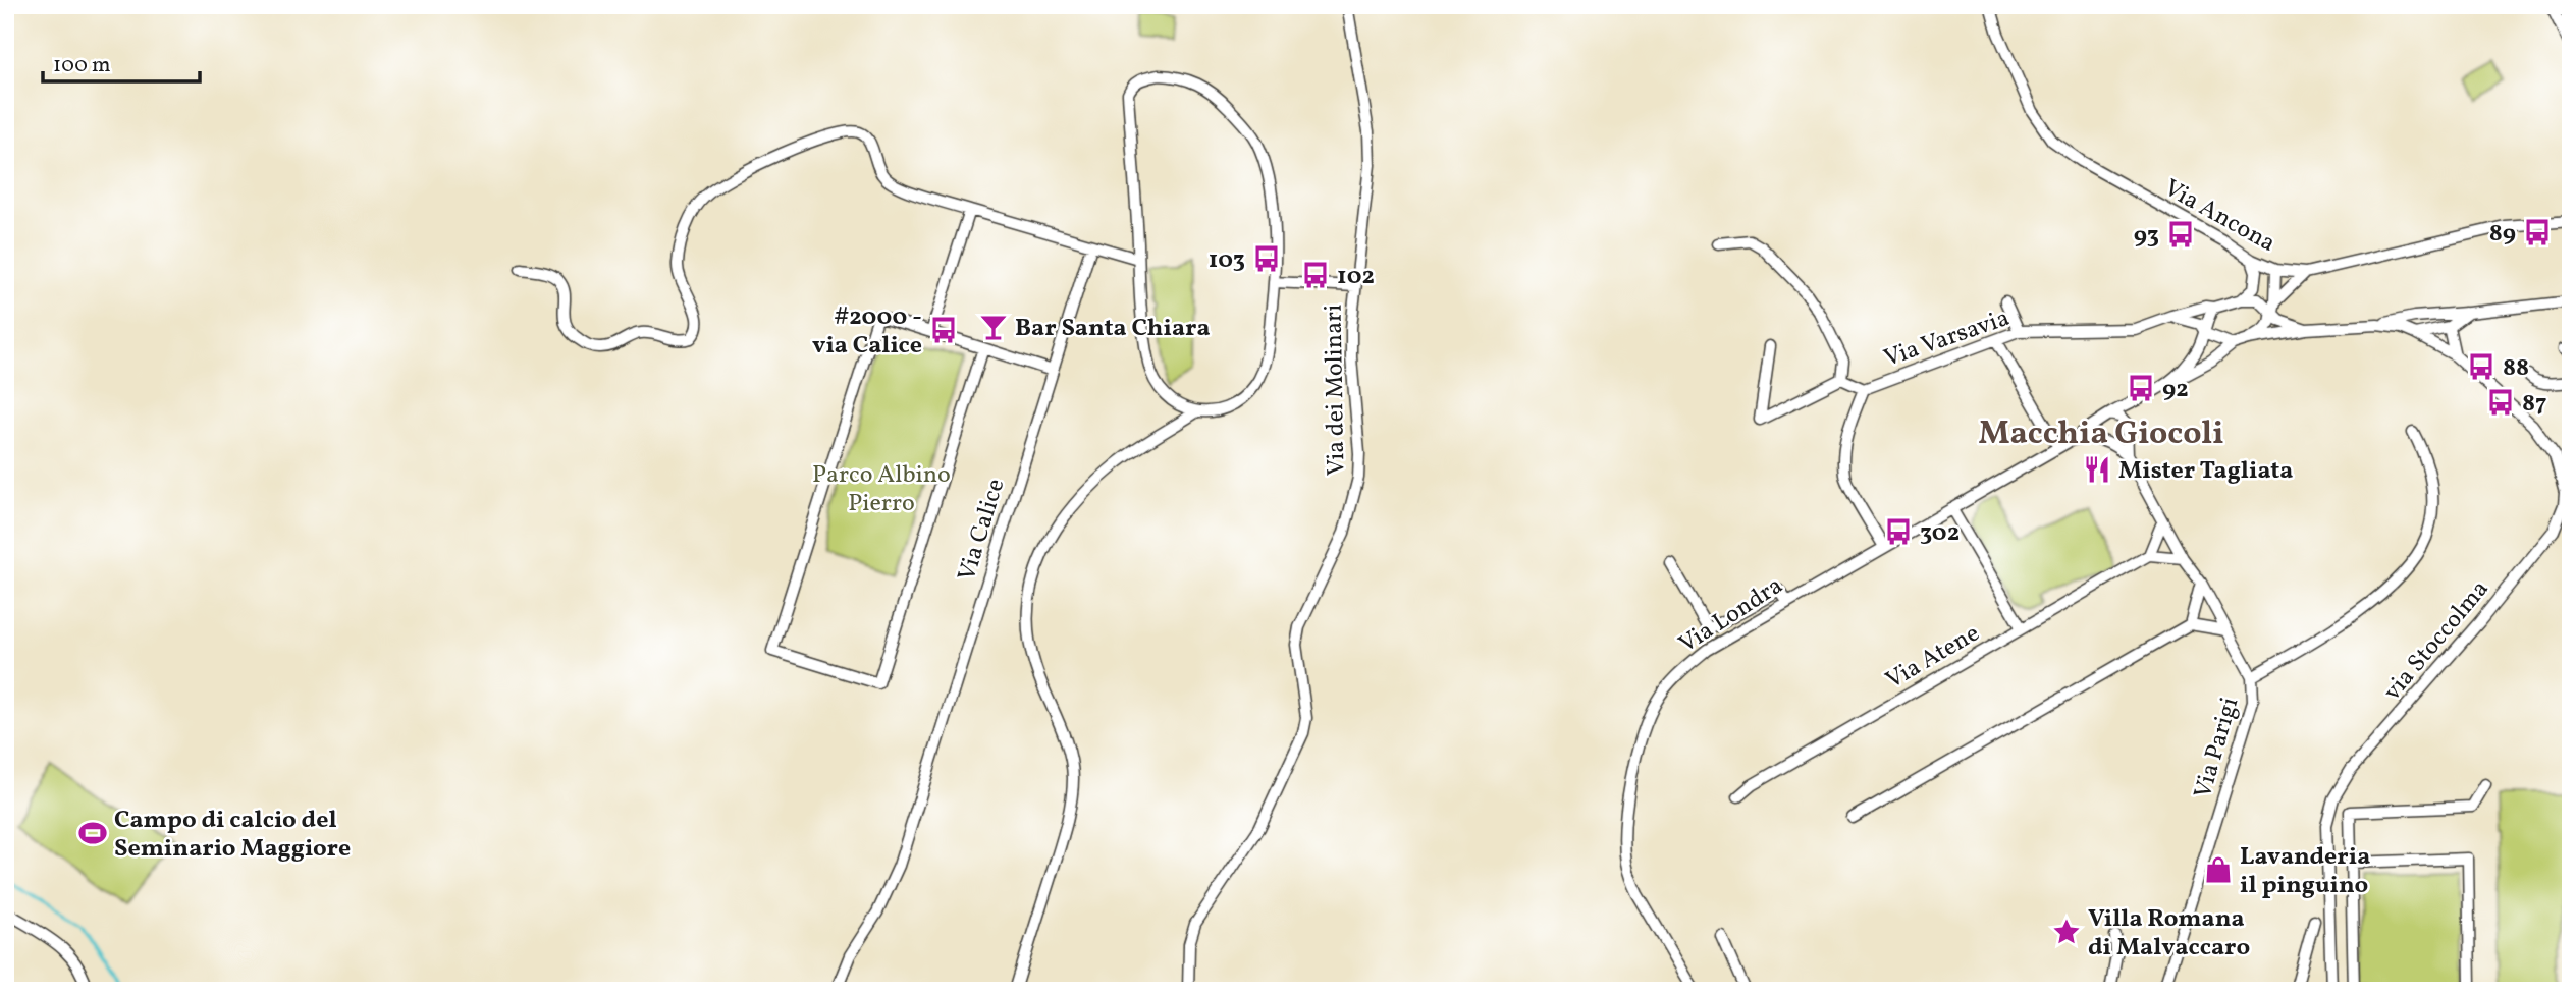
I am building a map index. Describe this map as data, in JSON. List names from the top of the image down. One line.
{"streets":{"street":["Via Ancona","Via Varsavia","Via dei Molinari","Via Calice","Via Londra","via Stoccolma","Via Atene","Via Parigi"]},"districts":["Macchia Giocoli"],"parks":["Parco Albino Pierro"],"places":{"bus stop":["89","93","103","102","#2000 - via Calice","88","92","87","302"],"bar":["Bar Santa Chiara"],"restaurant":["Mister Tagliata"],"sports":["Campo di calcio del Seminario Maggiore"],"shop":["Lavanderia il pinguino"],"place":["Villa Romana di Malvaccaro"]},"scale_bar":"100 m"}
